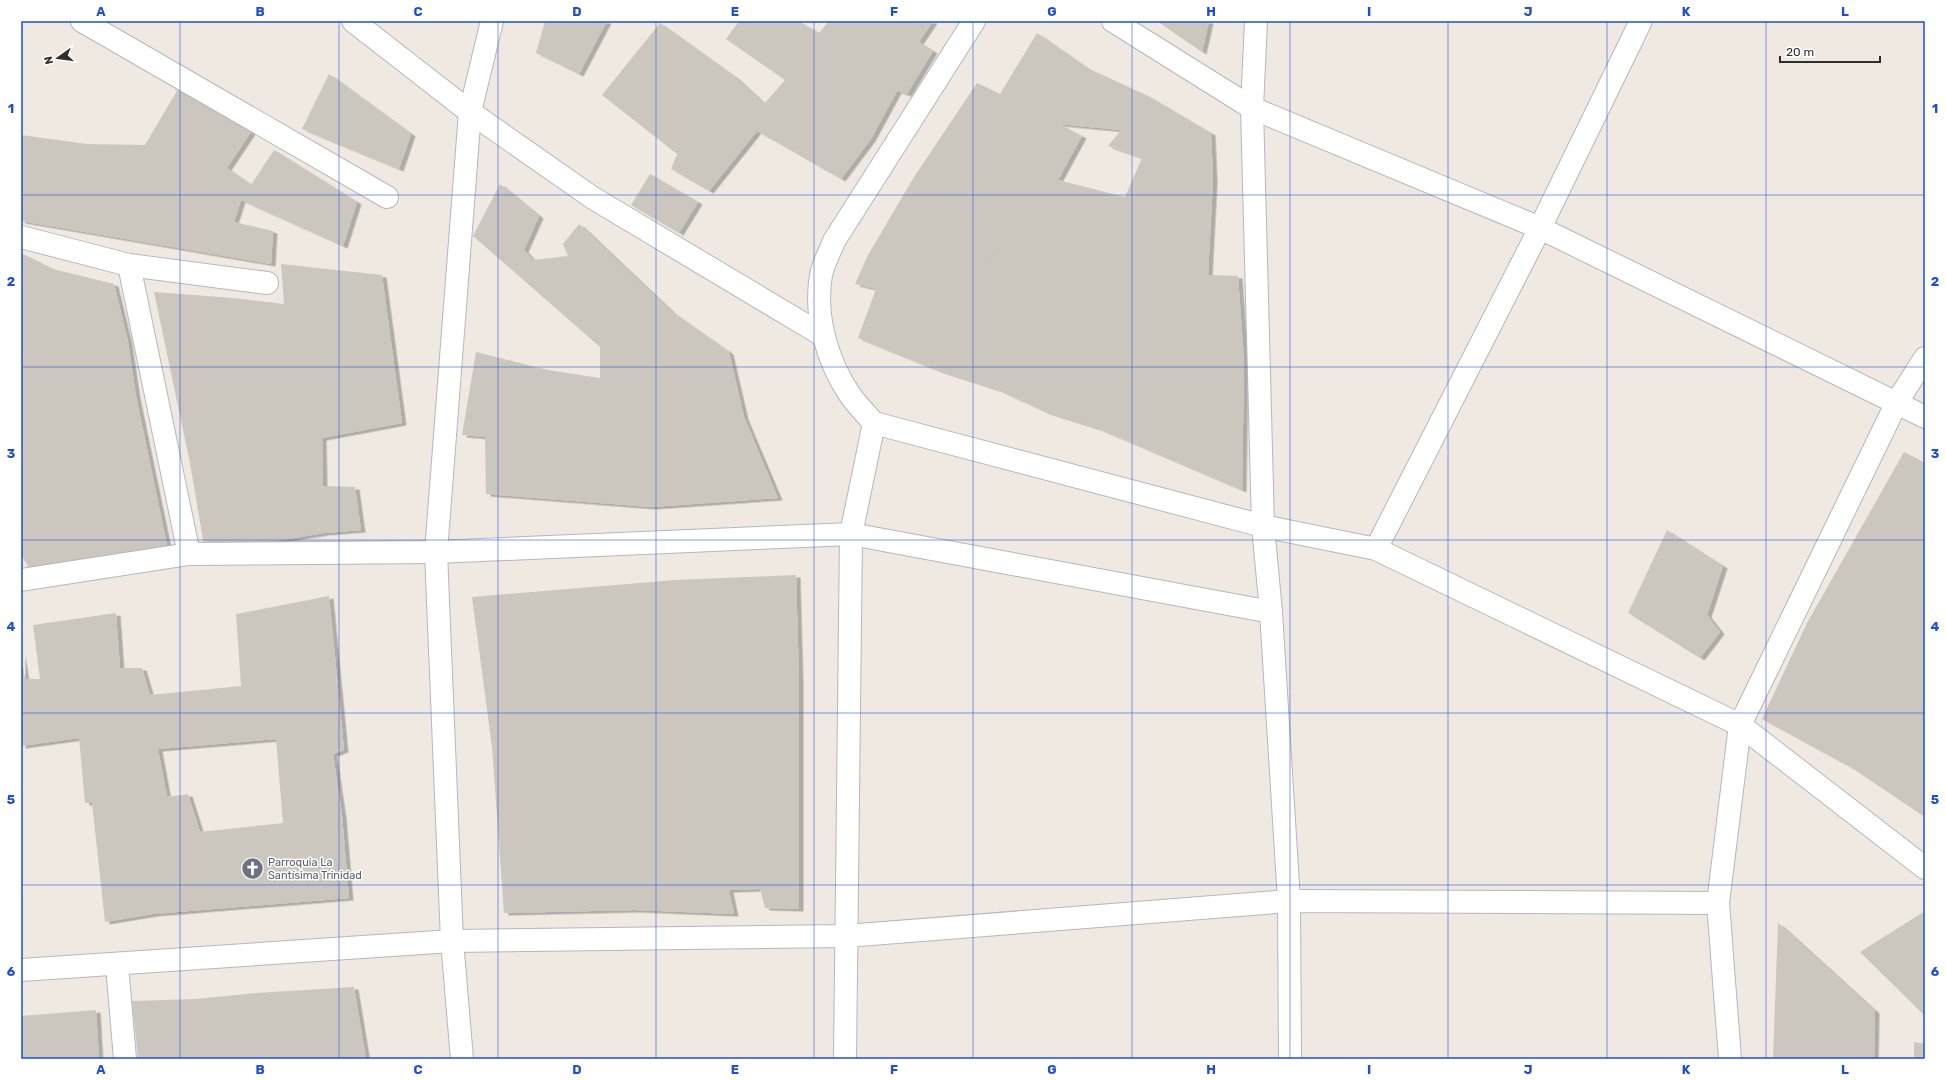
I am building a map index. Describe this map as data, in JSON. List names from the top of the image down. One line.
{"places":{"church":["Parroquia La Santísima Trinidad"]},"scale_bar":"20 m","north":"left","grid":{"columns":["A","B","C","D","E","F","G","H","I","J","K","L"],"rows":["1","2","3","4","5","6"]}}
